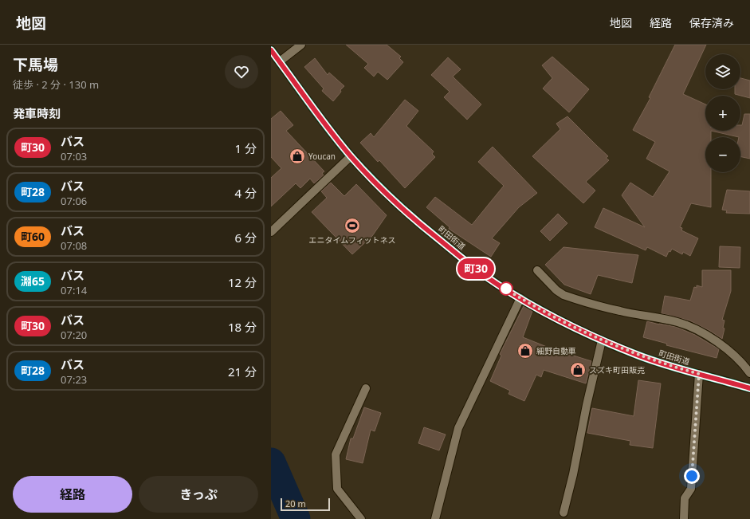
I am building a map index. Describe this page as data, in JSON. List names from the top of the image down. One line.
{"streets":{"main road":["町田街道"]},"places":{"shop":["Youcan","細野自動車","スズキ町田販売"],"sports":["エニタイムフィットネス"]},"lines":["bus line 町30"],"scale_bar":"20 m","page":{"header":"地図","nav":["地図","経路","保存済み"],"heading":[["下馬場","徒歩 · 2 分 · 130 m"],"発車時刻"],"on_map":"町30","map_buttons":["+","−"],"list":[{"mark":"町30","name":"バス","note":"07:03","value":"1 分"},{"mark":"町28","name":"バス","note":"07:06","value":"4 分"},{"mark":"町60","name":"バス","note":"07:08","value":"6 分"},{"mark":"淵65","name":"バス","note":"07:14","value":"12 分"},{"mark":"町30","name":"バス","note":"07:20","value":"18 分"},{"mark":"町28","name":"バス","note":"07:23","value":"21 分"}],"buttons":["経路","きっぷ"],"scale":"20 m"}}
